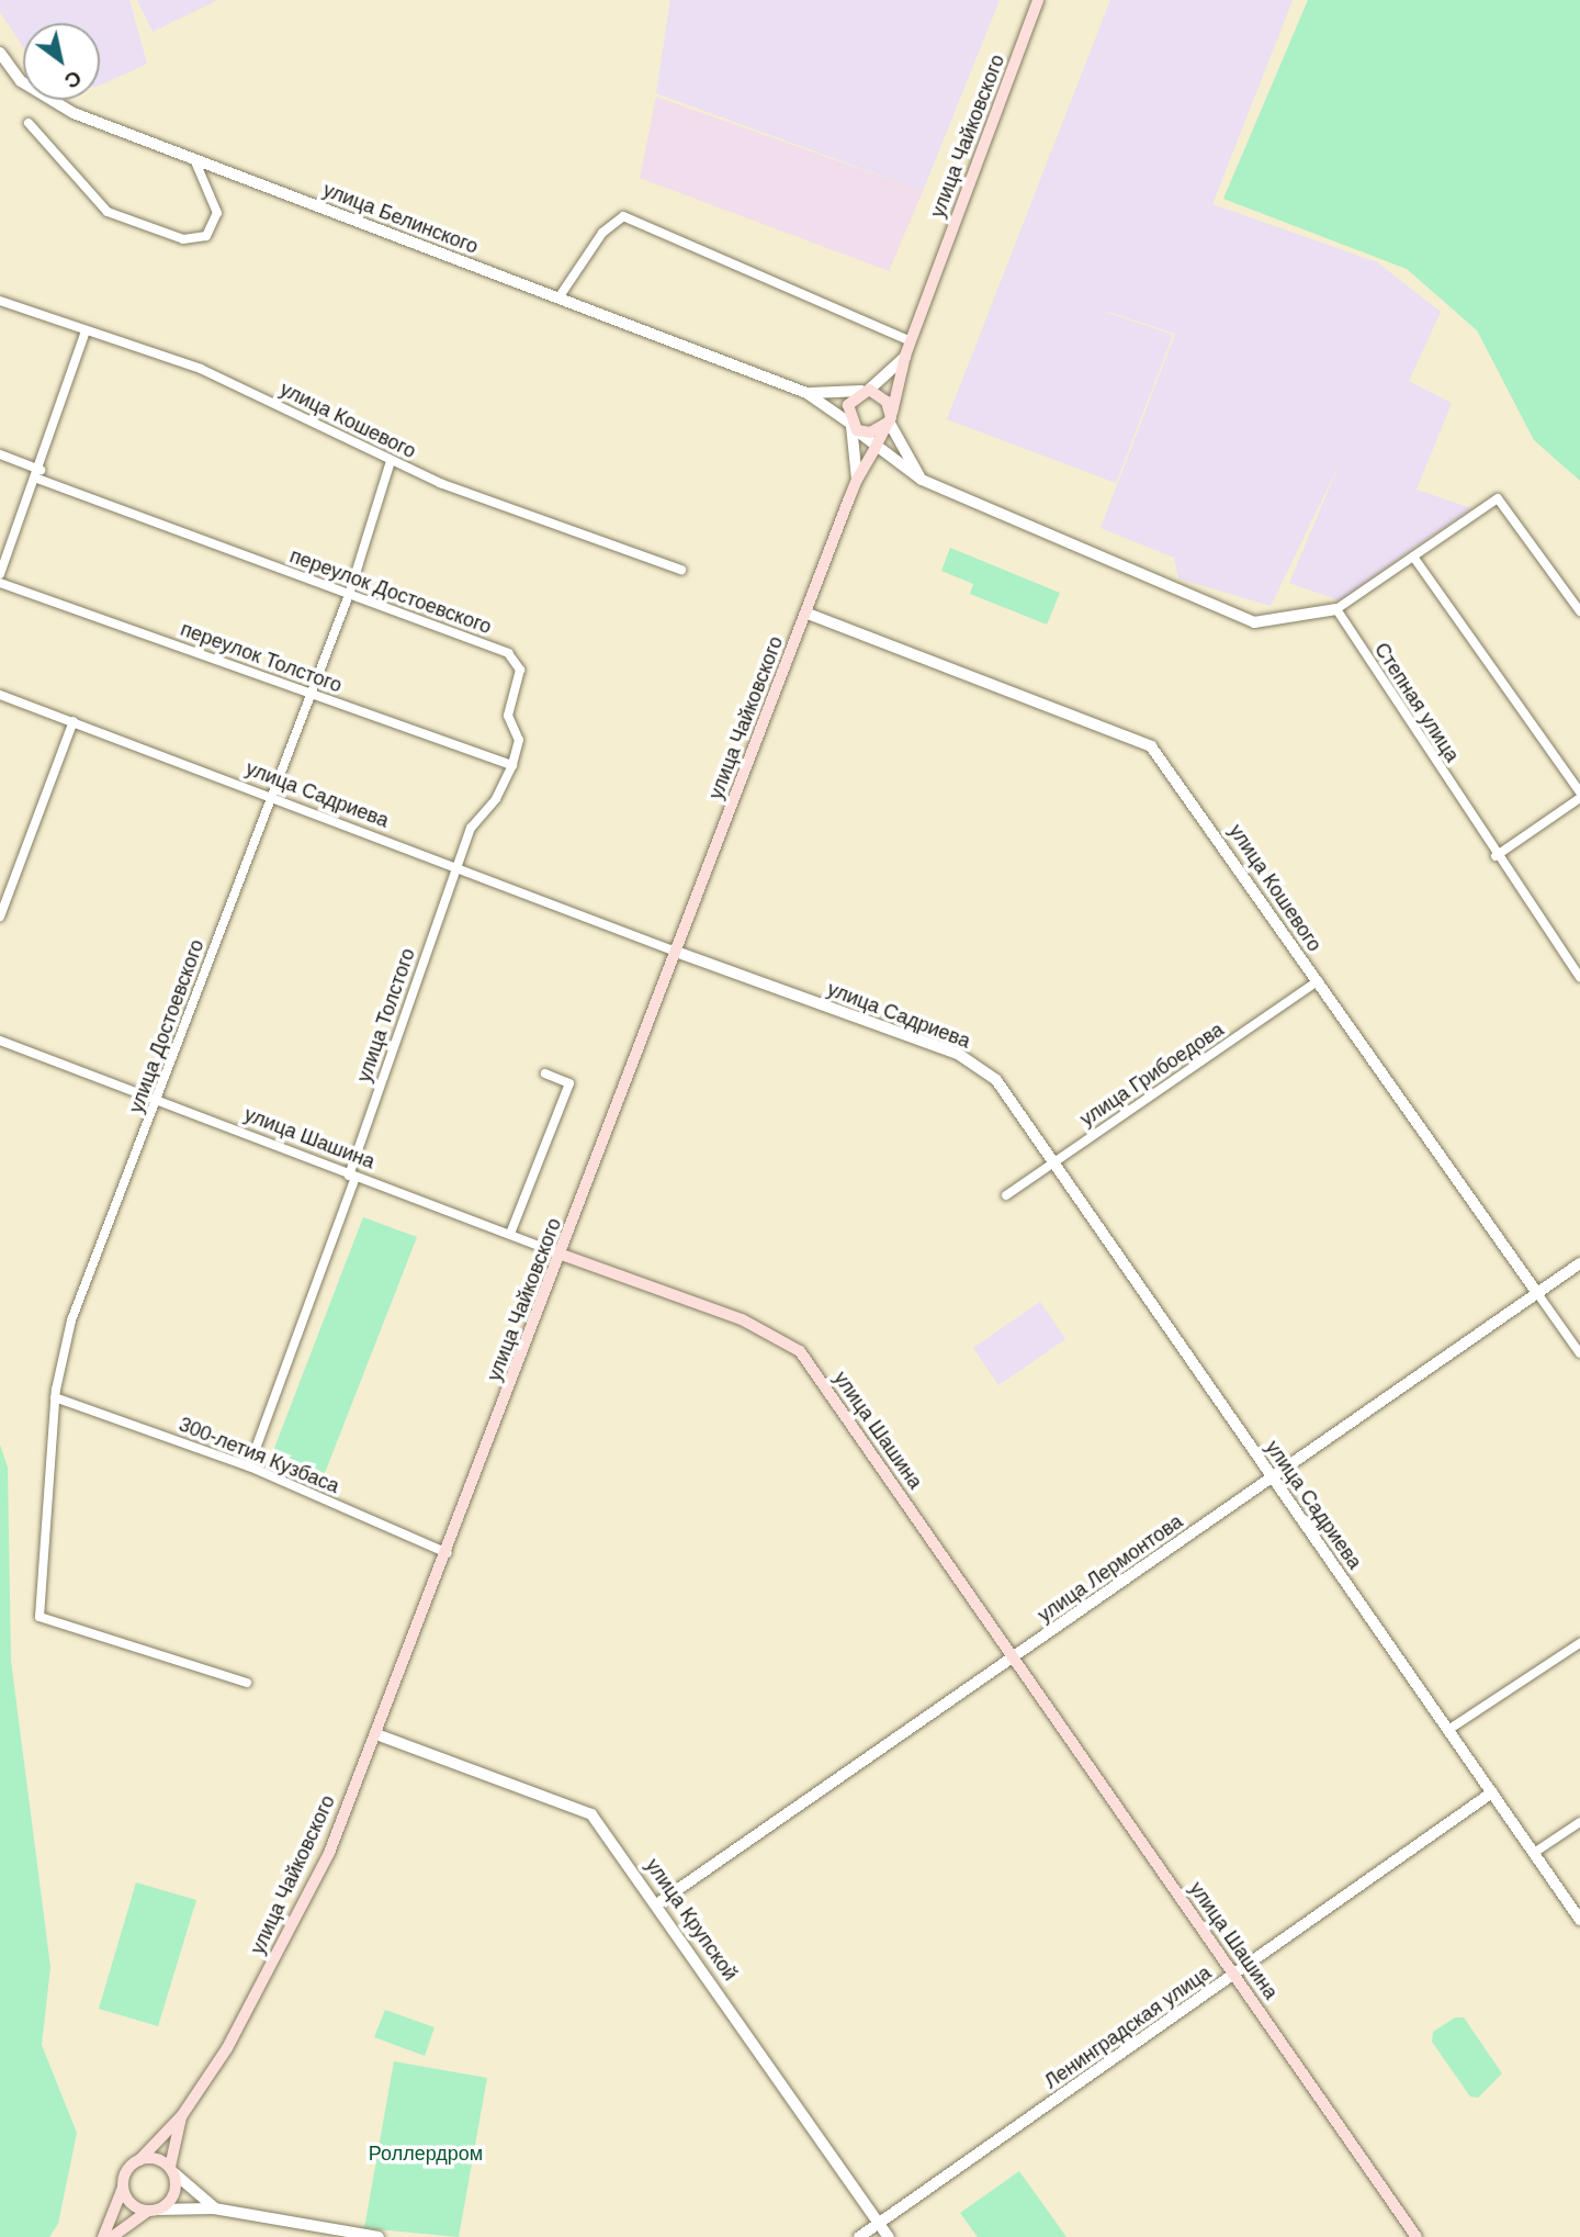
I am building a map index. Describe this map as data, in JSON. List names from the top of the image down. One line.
{"streets":{"main road":["улица Чайковского","улица Шашина"],"street":["улица Белинского","улица Кошевого","переулок Достоевского","переулок Толстого","Степная улица","улица Садриева","улица Толстого","улица Достоевского","улица Грибоедова","300-летия Кузбаса","улица Лермонтова","улица Крупской","Ленинградская улица"]},"crossings":[["улица Чайковского","улица Кошевого"],["улица Чайковского","улица Садриева"],["улица Чайковского","улица Шашина"],["улица Чайковского","300-летия Кузбаса"],["улица Чайковского","улица Крупской"],["улица Кошевого","улица Достоевского"],["улица Кошевого","улица Грибоедова"],["улица Кошевого","улица Лермонтова"],["переулок Достоевского","переулок Толстого"],["переулок Достоевского","улица Садриева"],["переулок Достоевского","улица Толстого"],["переулок Достоевского","улица Достоевского"],["переулок Толстого","улица Достоевского"],["улица Садриева","улица Толстого"],["улица Садриева","улица Достоевского"],["улица Садриева","улица Грибоедова"],["улица Садриева","улица Лермонтова"],["улица Садриева","Ленинградская улица"],["улица Толстого","улица Шашина"],["улица Толстого","300-летия Кузбаса"],["улица Достоевского","улица Шашина"],["улица Достоевского","300-летия Кузбаса"],["улица Шашина","улица Лермонтова"],["улица Шашина","Ленинградская улица"],["улица Лермонтова","улица Крупской"],["улица Крупской","Ленинградская улица"]],"parks":["Роллердром"],"north":"bottom right"}
